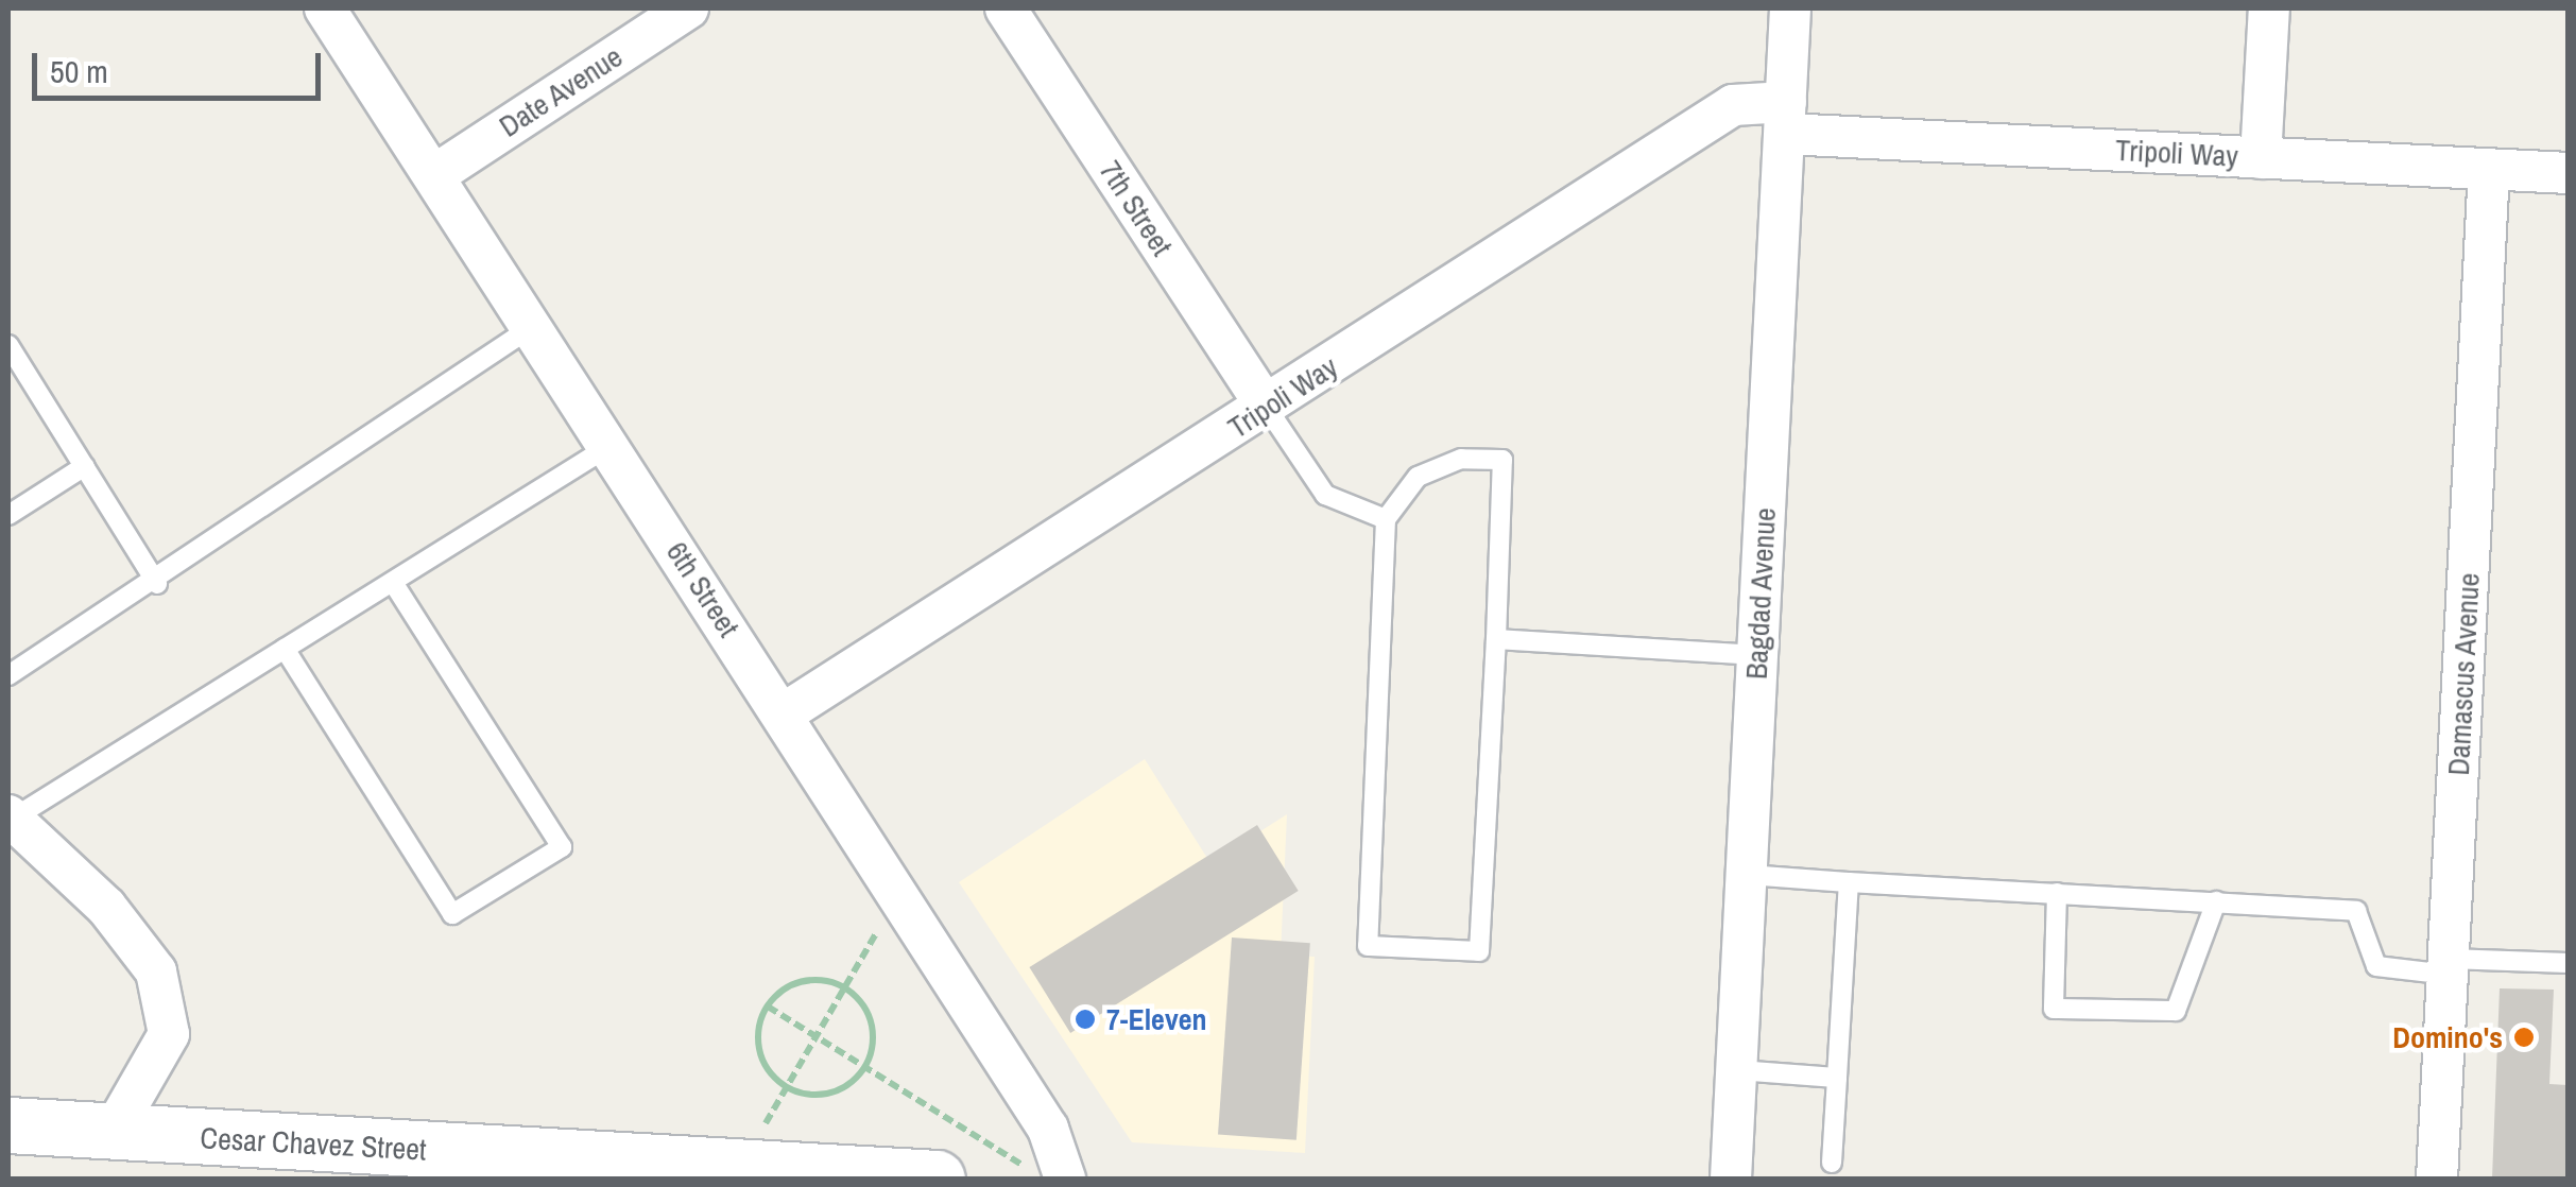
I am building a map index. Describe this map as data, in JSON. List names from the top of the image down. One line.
{"streets":{"main road":["Cesar Chavez Street"],"street":["Date Avenue","Tripoli Way","7th Street","6th Street","Bagdad Avenue","Damascus Avenue"]},"crossings":[["Date Avenue","6th Street"],["Tripoli Way","7th Street"],["Tripoli Way","6th Street"],["Tripoli Way","Bagdad Avenue"],["Tripoli Way","Damascus Avenue"]],"places":["7-Eleven","Domino's"],"scale_bar":"50 m"}
